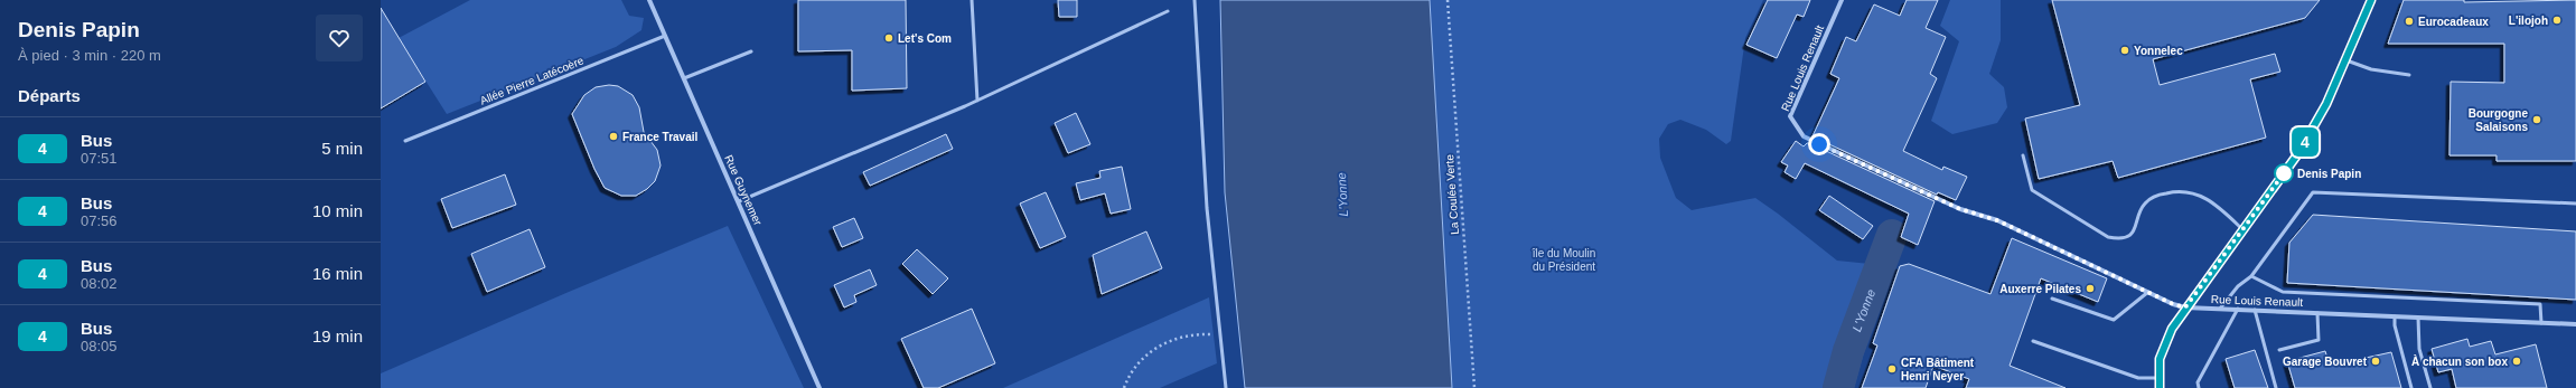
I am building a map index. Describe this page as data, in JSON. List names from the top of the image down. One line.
{"streets":{"street":["Rue Louis Renault","Rue Guynemer"],"lane":["Allée Pierre Latécoère"],"path":["La Coulée Verte"]},"crossings":[["Allée Pierre Latécoère","Rue Guynemer"]],"water":["L'Yonne"],"parks":["île du Moulin du Président"],"places":["L'ilojoh","Eurocadeaux","Let's Com","Yonnelec","Bourgogne Salaisons","France Travail","Denis Papin","Auxerre Pilates","Garage Bouvret","À chacun son box","CFA Bâtiment Henri Neyer"],"lines":["bus line 4"],"page":{"heading":[["Denis Papin","À pied · 3 min · 220 m"],"Départs"],"on_map":"4","list":[{"mark":"4","name":"Bus","note":"07:51","value":"5 min"},{"mark":"4","name":"Bus","note":"07:56","value":"10 min"},{"mark":"4","name":"Bus","note":"08:02","value":"16 min"},{"mark":"4","name":"Bus","note":"08:05","value":"19 min"}]}}
